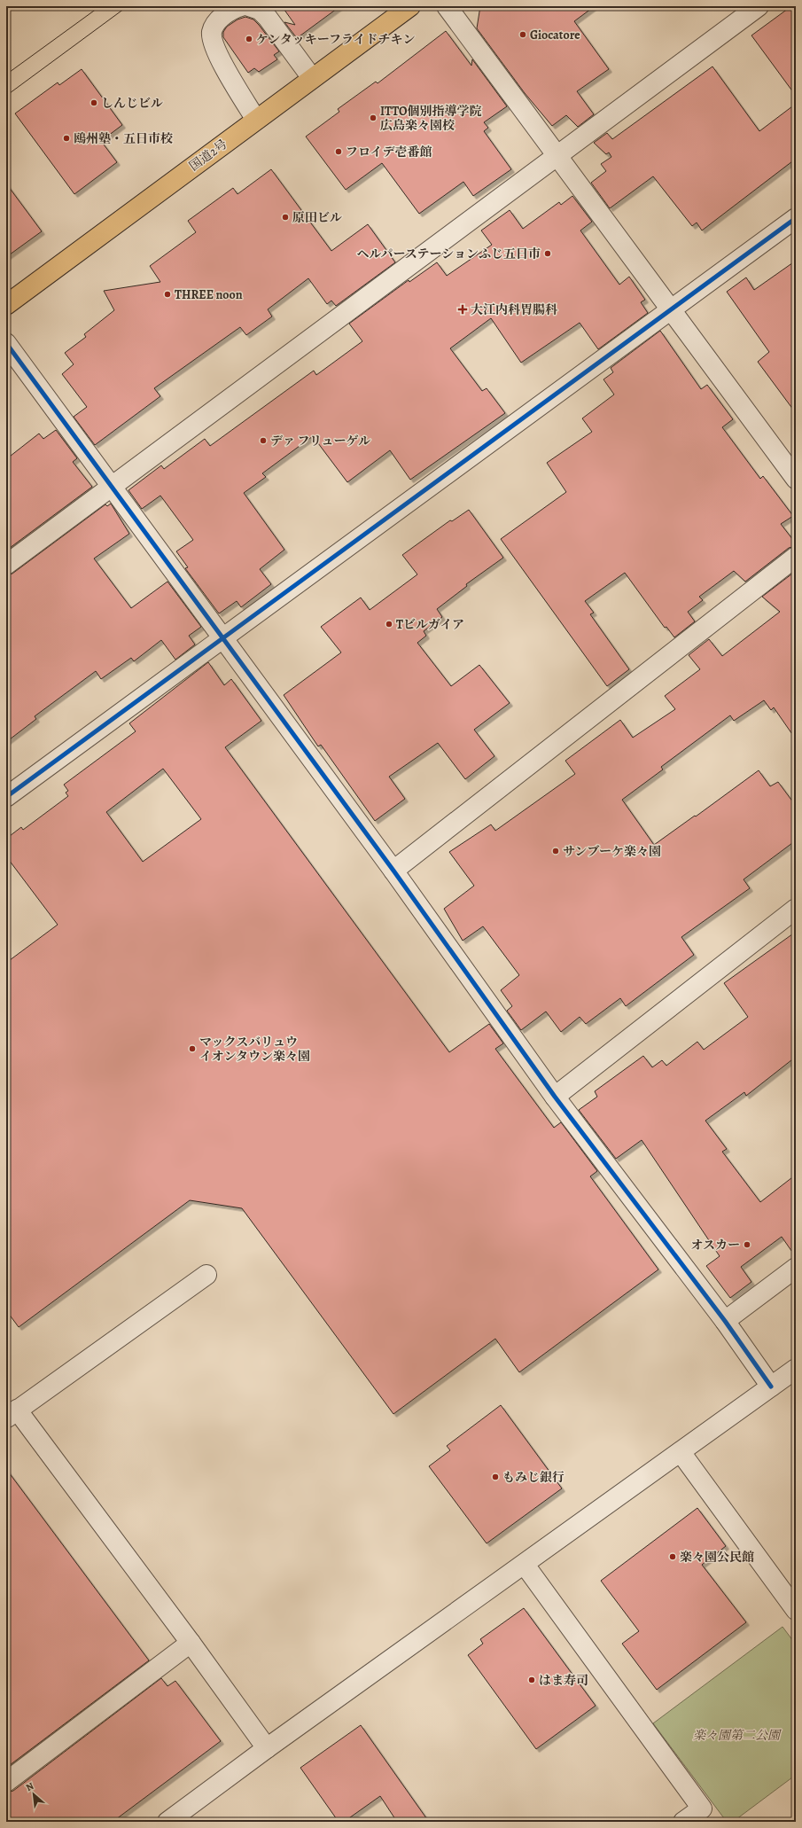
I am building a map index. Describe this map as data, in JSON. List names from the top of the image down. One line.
{"streets":{"highway":["国道2号"]},"parks":["楽々園第二公園"],"places":{"other":["Giocatore","ケンタッキーフライドチキン","しんじビル","ITTO個別指導学院 広島楽々園校","鴎州塾・五日市校","フロイデ壱番館","原田ビル","ヘルパーステーションふじ五日市","THREE noon","デァ フリューゲル","Tビルガイア","サンブーケ楽々園","マックスバリュウ イオンタウン楽々園","オスカー","もみじ銀行","楽々園公民館","はま寿司"],"health":["大江内科胃腸科"]},"north":"top left"}
